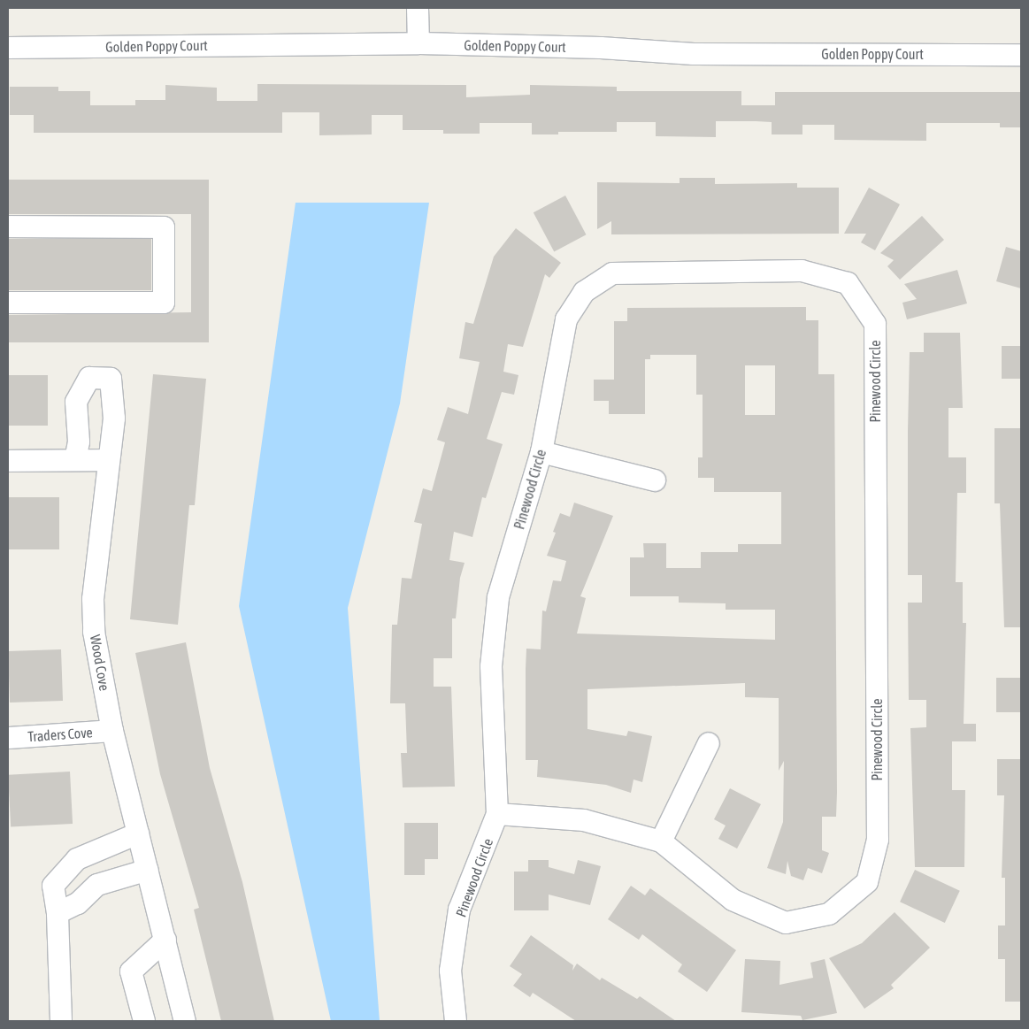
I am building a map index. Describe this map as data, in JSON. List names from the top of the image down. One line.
{"streets":{"street":["Golden Poppy Court","Pinewood Circle","Wood Cove","Traders Cove"]},"crossings":[["Wood Cove","Traders Cove"]]}
